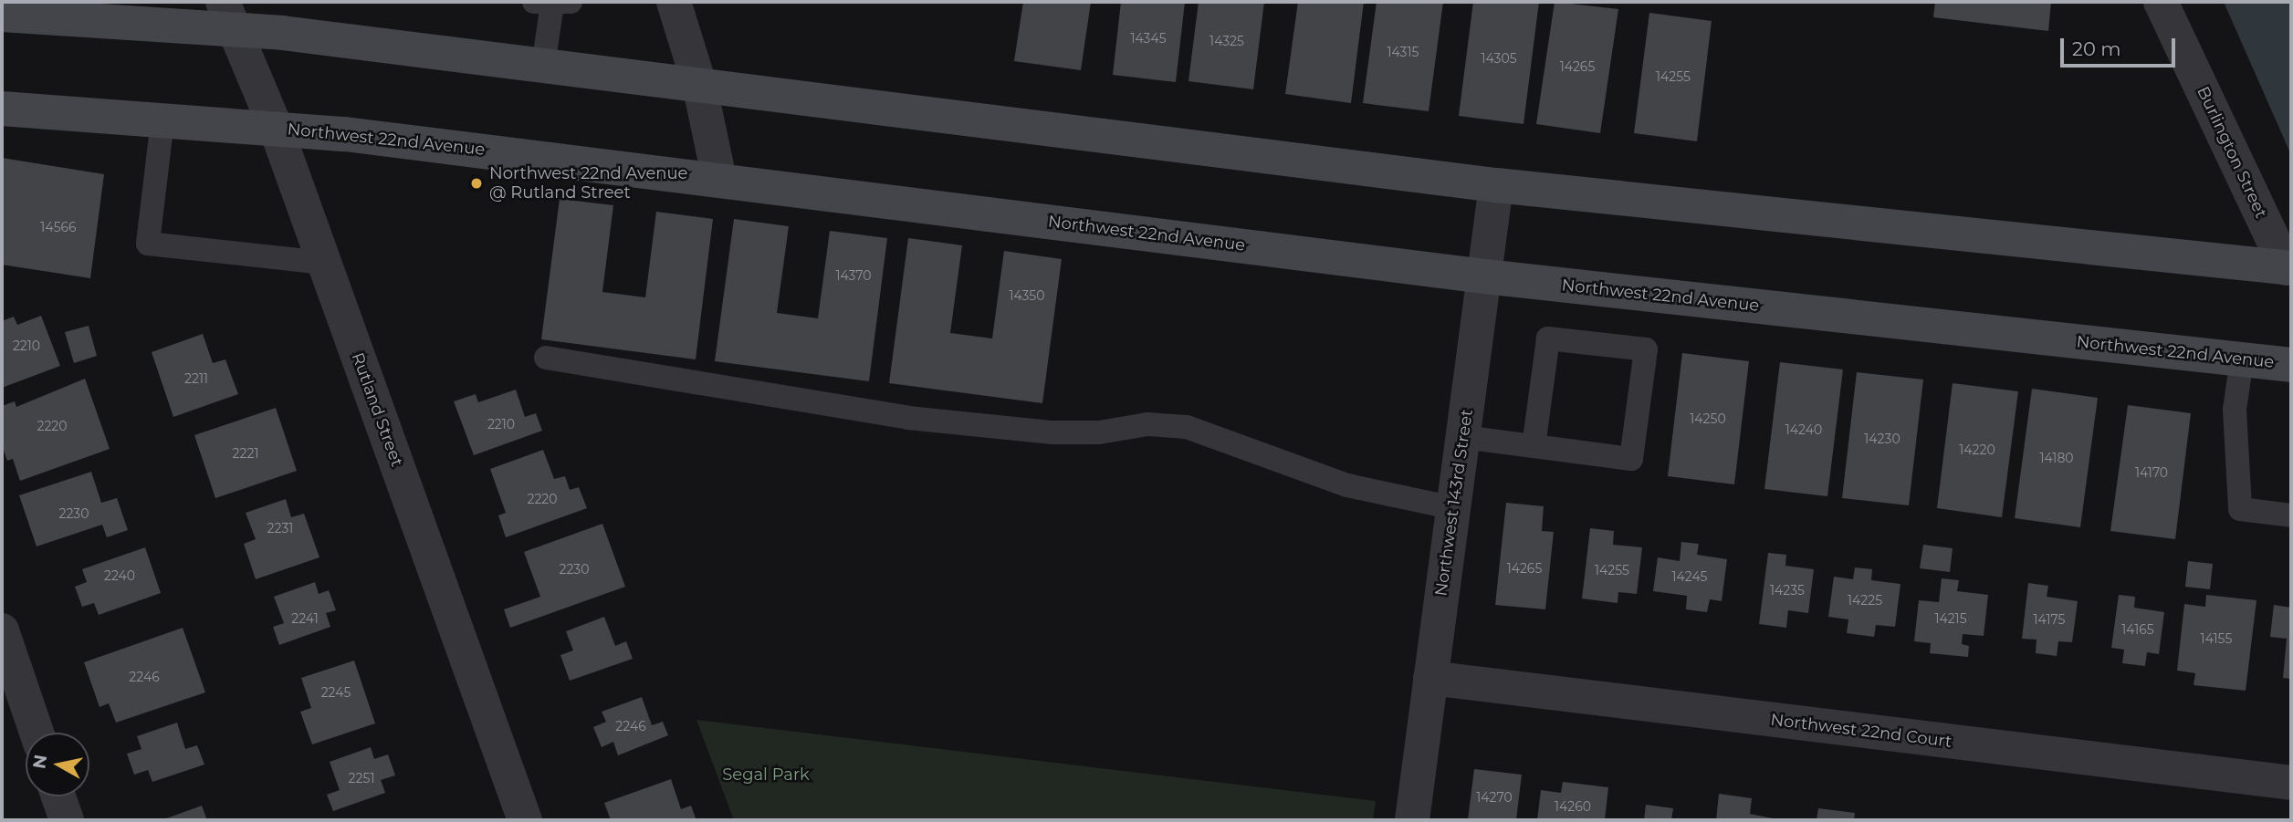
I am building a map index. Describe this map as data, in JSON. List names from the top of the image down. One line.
{"streets":{"main road":["Northwest 22nd Avenue"],"street":["Burlington Street","Rutland Street","Northwest 143rd Street","Northwest 22nd Court"]},"crossings":[["Northwest 22nd Avenue","Rutland Street"],["Northwest 22nd Avenue","Northwest 143rd Street"],["Northwest 143rd Street","Northwest 22nd Court"]],"parks":["Segal Park"],"places":["Northwest 22nd Avenue @ Rutland Street"],"house_numbers":["14345","14325","14315","14305","14265","14255","14566","14370","14350","2210","2211","14250","2210","2220","14240","14230","14220","2221","14180","14170","2220","2230","2231","14265","2230","14255","2240","14245","14235","14225","2241","14215","14175","14165","14155","2246","2245","2246","2251","14270","14260"],"scale_bar":"20 m","north":"left"}
